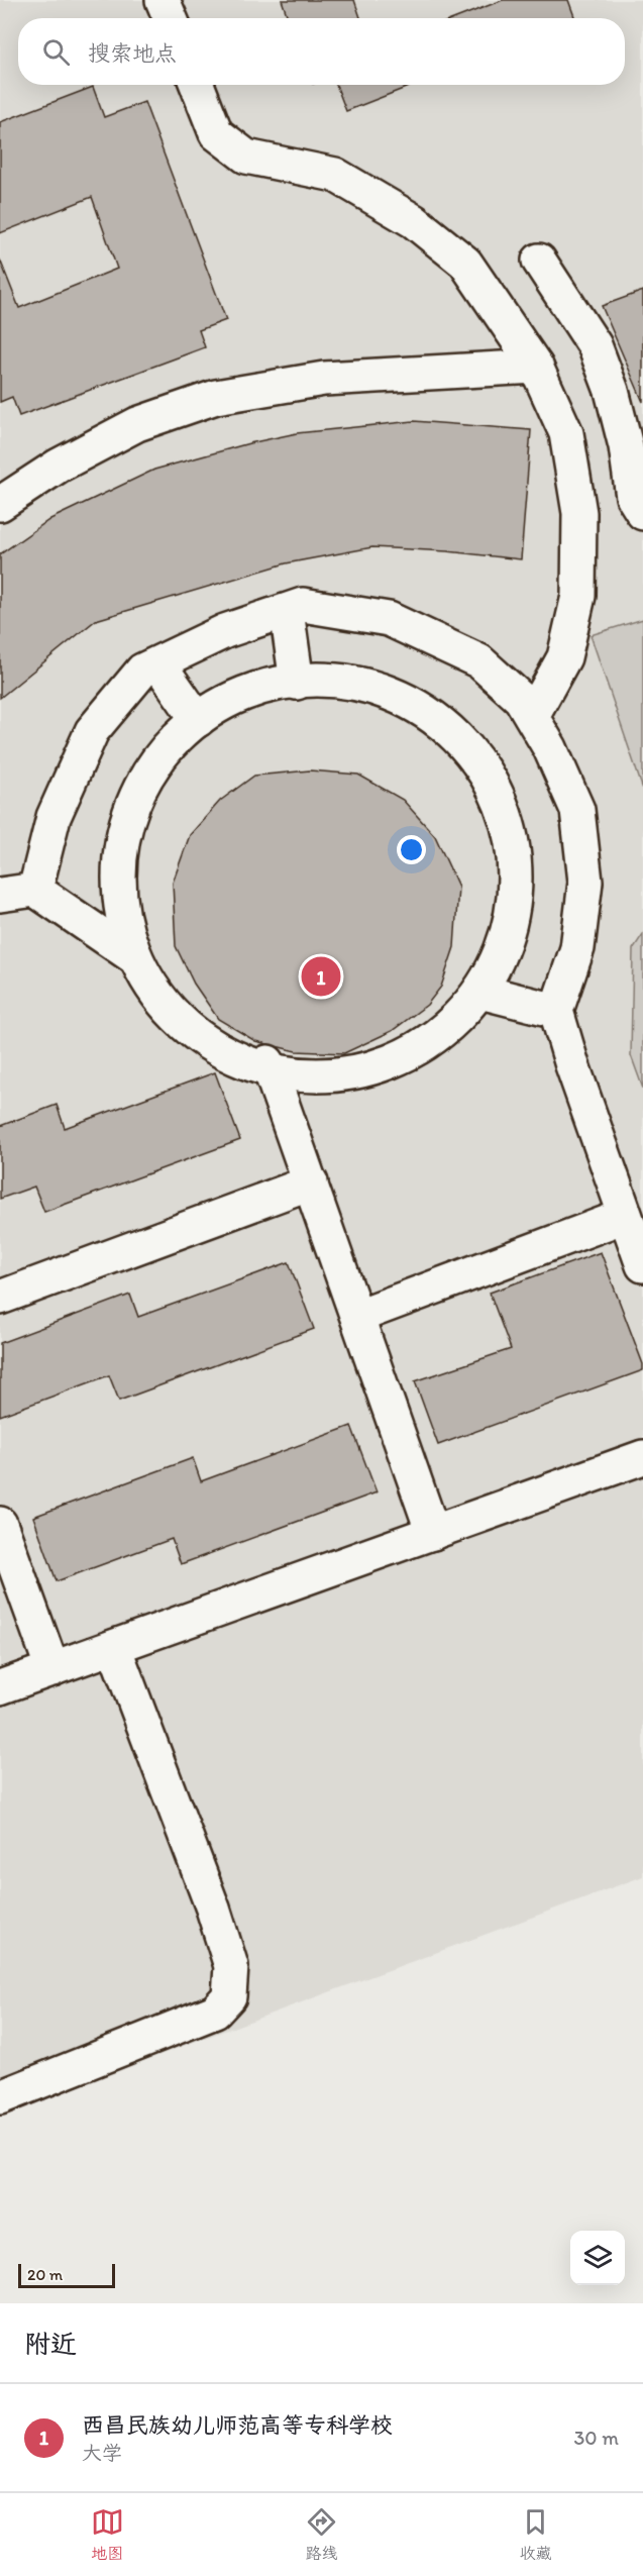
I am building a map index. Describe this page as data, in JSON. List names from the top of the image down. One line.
{"scale_bar":"20 m","page":{"search":"搜索地点","pins":"1","scale":"20 m","heading":"附近","list":[{"mark":"1","name":"西昌民族幼儿师范高等专科学校","note":"大学","value":"30 m"}],"nav":["地图","路线","收藏"]}}
